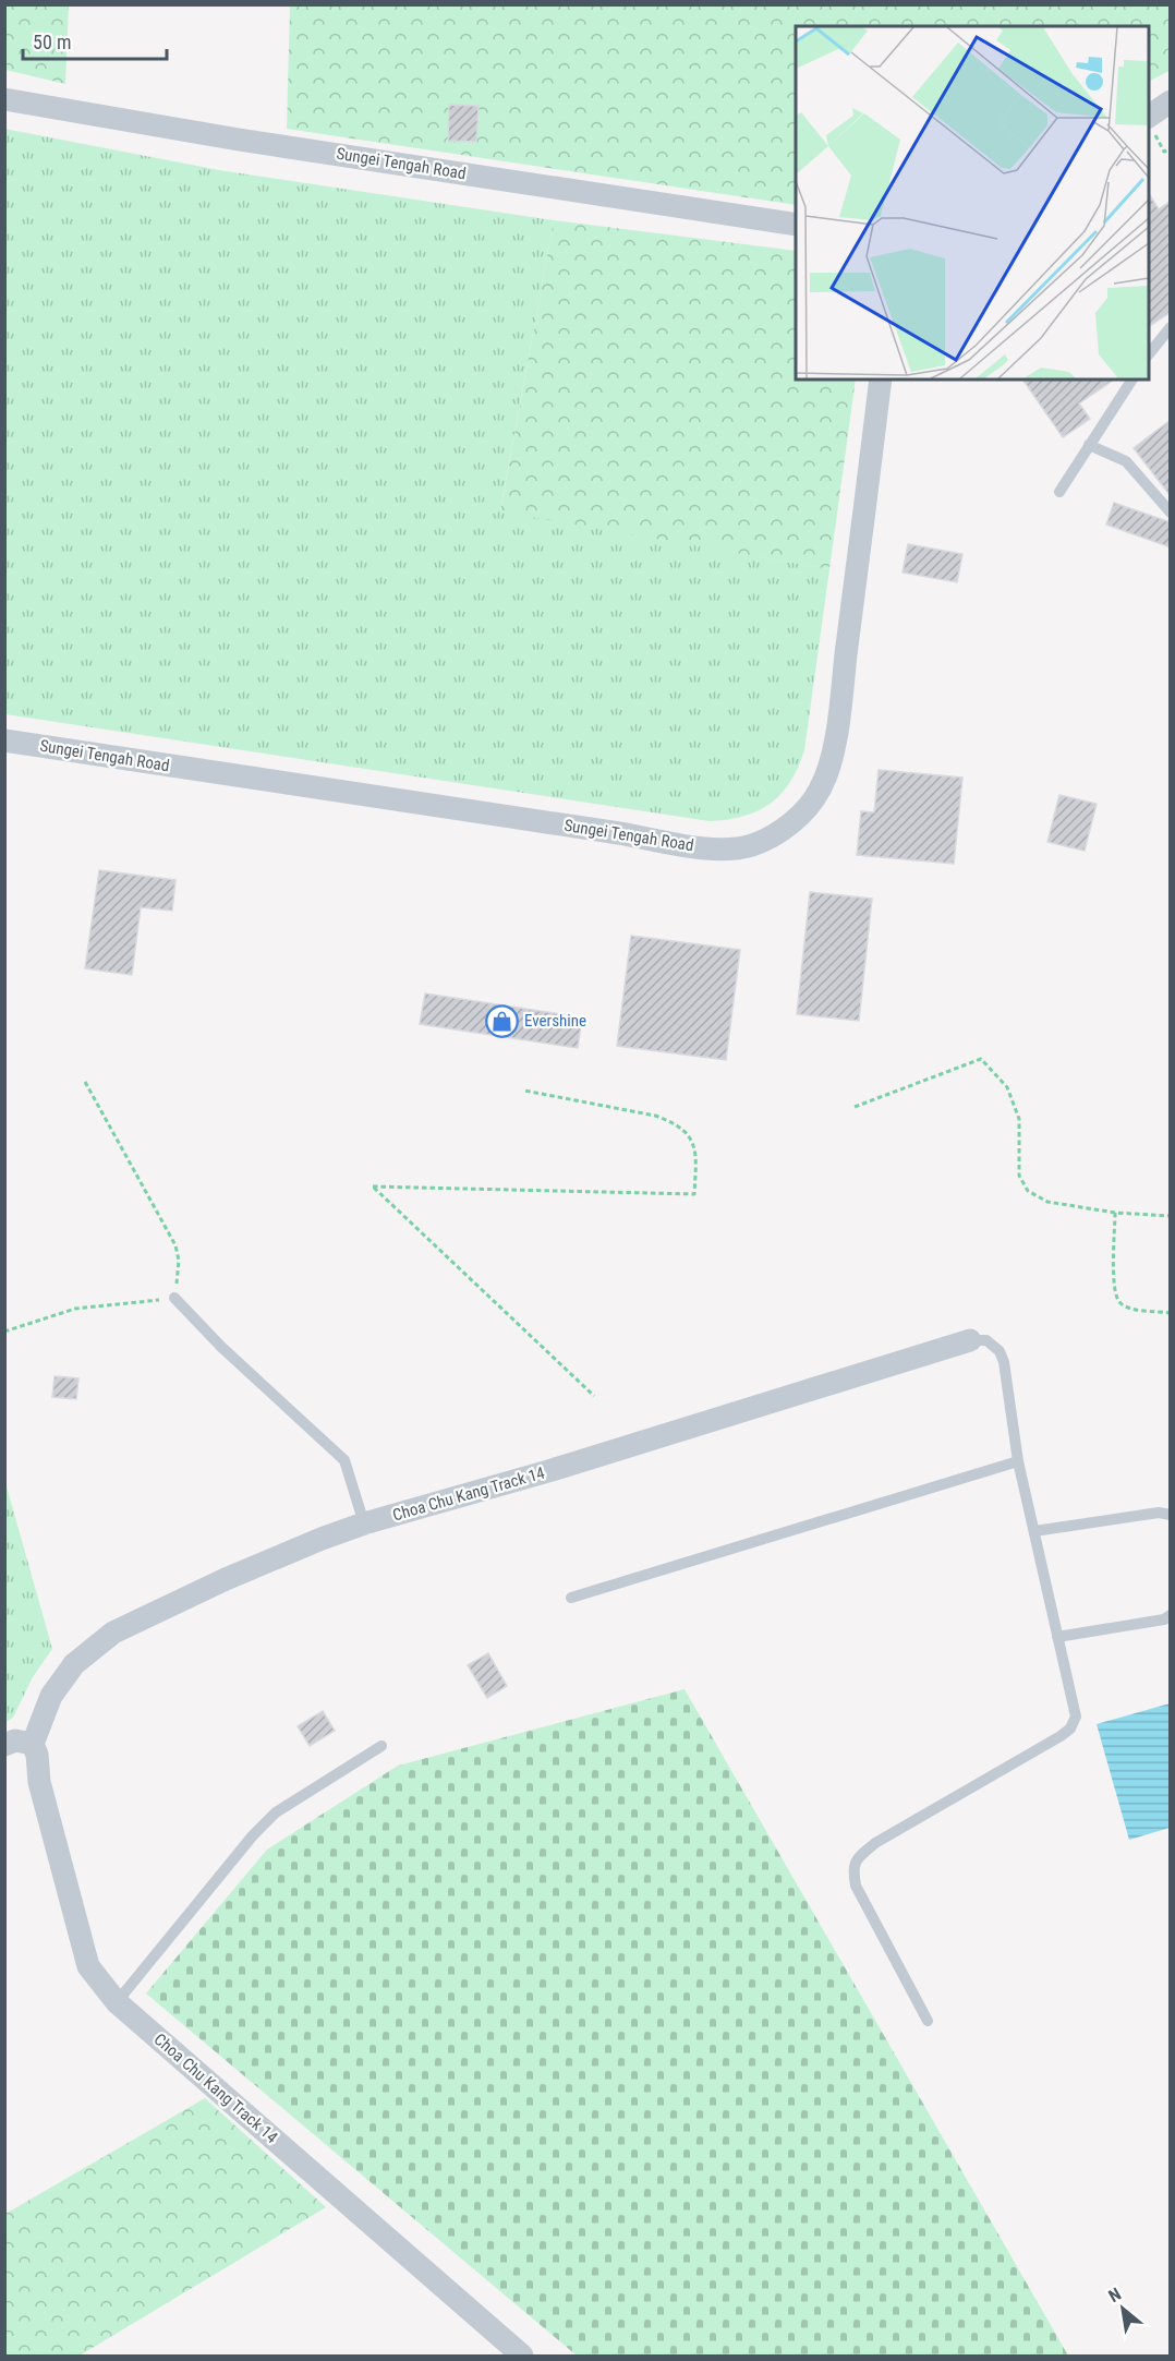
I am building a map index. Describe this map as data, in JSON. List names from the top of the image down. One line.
{"streets":{"street":["Sungei Tengah Road","Choa Chu Kang Track 14"]},"places":{"shop":["Evershine"]},"scale_bar":"50 m","north":"top left"}
